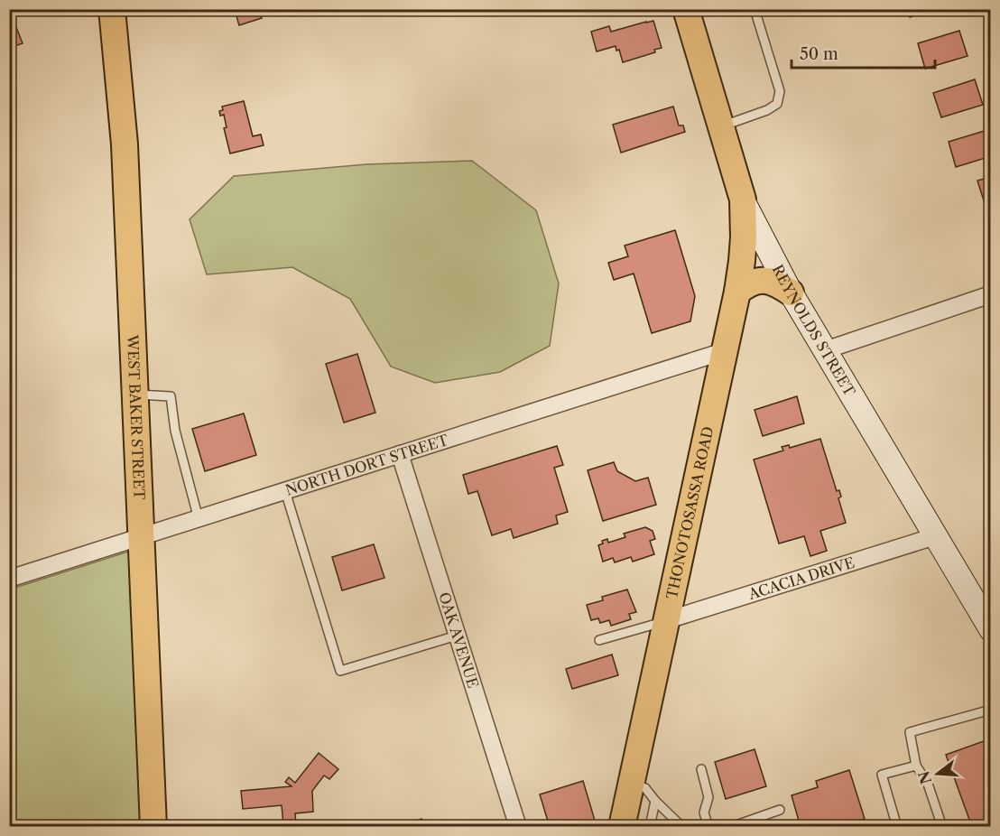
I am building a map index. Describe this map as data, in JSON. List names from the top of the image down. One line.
{"streets":{"main road":["REYNOLDS STREET","WEST BAKER STREET","THONOTOSASSA ROAD"],"street":["NORTH DORT STREET","ACACIA DRIVE","OAK AVENUE"]},"crossings":[["REYNOLDS STREET","THONOTOSASSA ROAD"],["REYNOLDS STREET","ACACIA DRIVE"],["WEST BAKER STREET","NORTH DORT STREET"],["NORTH DORT STREET","THONOTOSASSA ROAD"],["NORTH DORT STREET","OAK AVENUE"],["THONOTOSASSA ROAD","ACACIA DRIVE"]],"scale_bar":"50 m","north":"left"}
